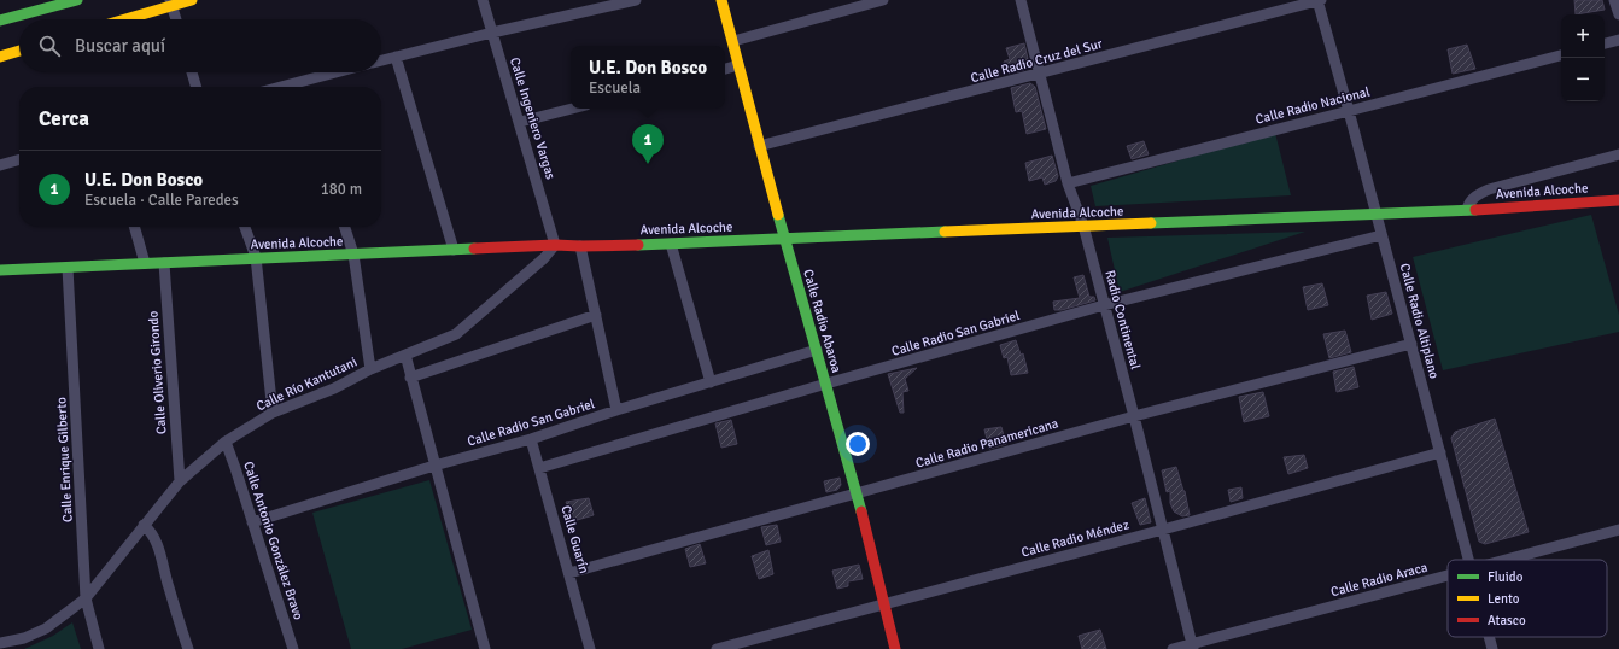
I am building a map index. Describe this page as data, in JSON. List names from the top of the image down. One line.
{"streets":{"street":["Calle Radio Cruz del Sur","Calle Radio Nacional","Calle Ingeniero Vargas","Avenida Alcoche","Radio Continental","Calle Radio Abaroa","Calle Radio Altiplano","Calle Radio San Gabriel","Calle Oliverio Girondo","Calle Río Kantutani","Calle Radio Panamericana","Calle Enrique Gilberto","Calle Radio Méndez","Calle Guarín","Calle Antonio González Bravo","Calle Radio Araca"]},"crossings":[["Calle Radio Cruz del Sur","Radio Continental"],["Calle Radio Cruz del Sur","Calle Radio Abaroa"],["Calle Radio Cruz del Sur","Calle Radio Altiplano"],["Calle Radio Nacional","Radio Continental"],["Calle Radio Nacional","Calle Radio Altiplano"],["Calle Ingeniero Vargas","Avenida Alcoche"],["Calle Ingeniero Vargas","Calle Río Kantutani"],["Avenida Alcoche","Radio Continental"],["Avenida Alcoche","Calle Radio Abaroa"],["Avenida Alcoche","Calle Radio Altiplano"],["Avenida Alcoche","Calle Oliverio Girondo"],["Avenida Alcoche","Calle Río Kantutani"],["Avenida Alcoche","Calle Enrique Gilberto"],["Radio Continental","Calle Radio San Gabriel"],["Radio Continental","Calle Radio Panamericana"],["Radio Continental","Calle Radio Méndez"],["Radio Continental","Calle Radio Araca"],["Calle Radio Abaroa","Calle Radio San Gabriel"],["Calle Radio Abaroa","Calle Radio Panamericana"],["Calle Radio Abaroa","Calle Radio Méndez"],["Calle Radio Altiplano","Calle Radio San Gabriel"],["Calle Radio Altiplano","Calle Radio Panamericana"],["Calle Radio Altiplano","Calle Radio Méndez"],["Calle Radio San Gabriel","Calle Guarín"],["Calle Radio San Gabriel","Calle Antonio González Bravo"],["Calle Oliverio Girondo","Calle Río Kantutani"],["Calle Río Kantutani","Calle Enrique Gilberto"],["Calle Río Kantutani","Calle Antonio González Bravo"],["Calle Radio Panamericana","Calle Guarín"]],"legend":["Fluido","Lento","Atasco"],"page":{"map_buttons":["+","−"],"search":"Buscar aquí","popup":["U.E. Don Bosco","Escuela"],"heading":"Cerca","pins":"1","list":[{"mark":"1","name":"U.E. Don Bosco","note":"Escuela · Calle Paredes","value":"180 m"}]}}
